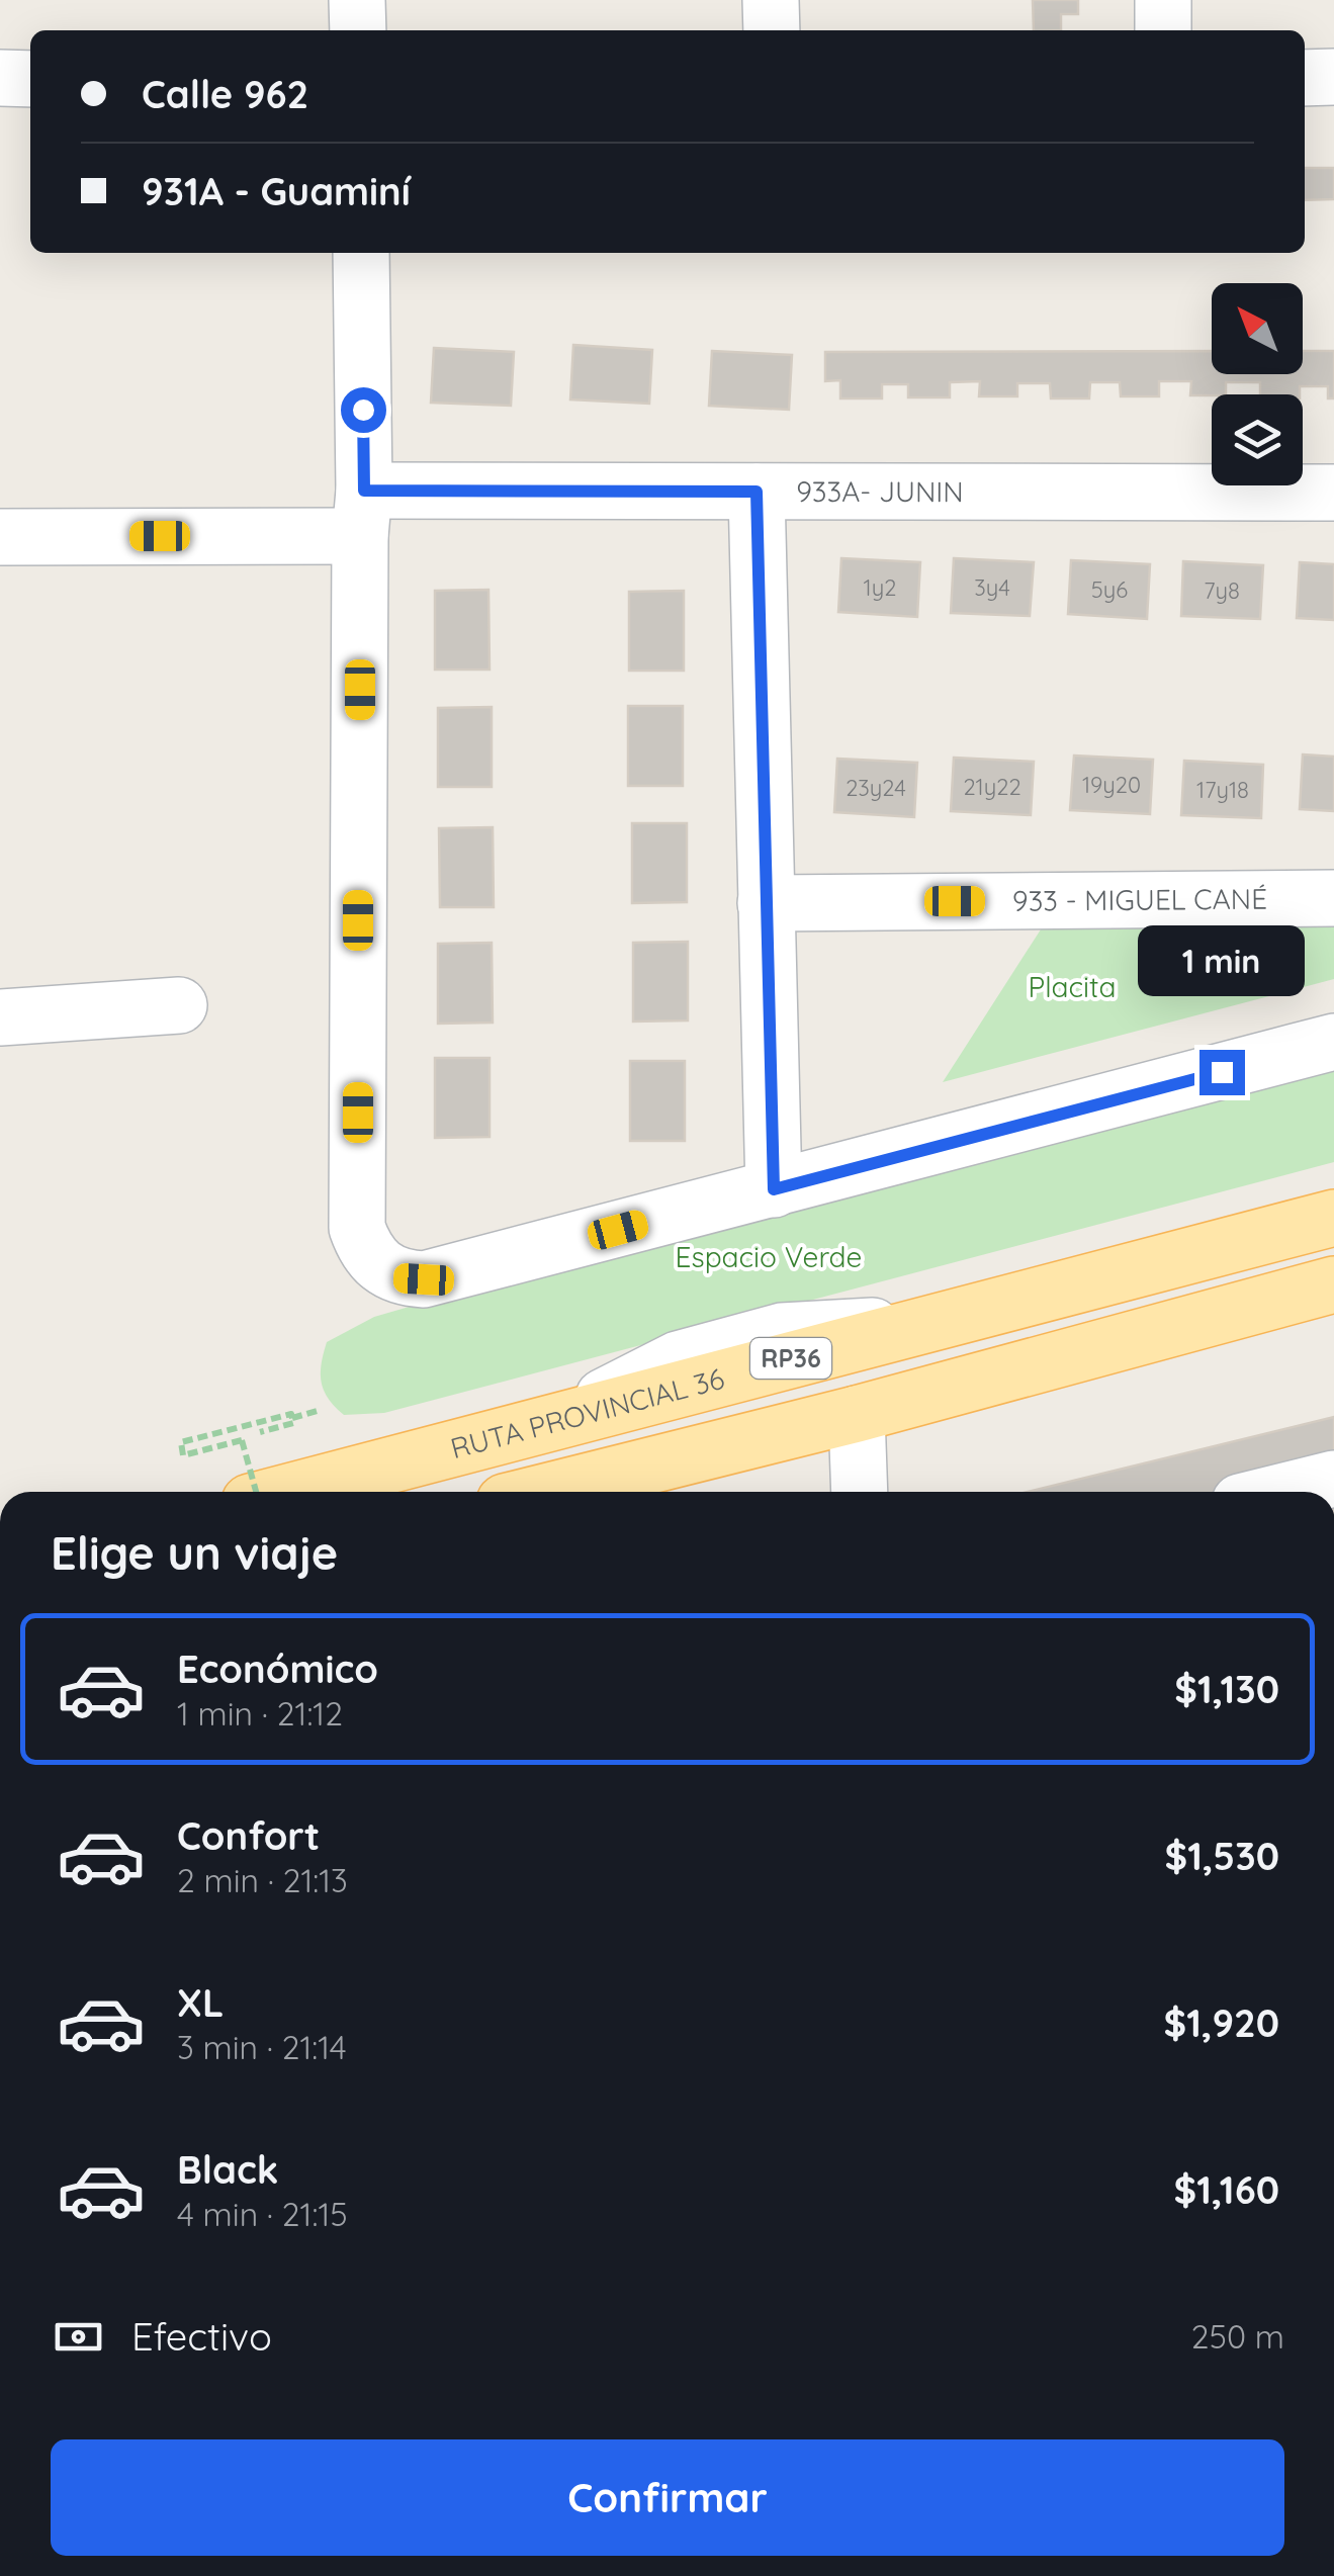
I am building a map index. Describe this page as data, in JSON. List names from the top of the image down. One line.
{"streets":{"main road":["RP36","RUTA PROVINCIAL 36"],"street":["933A- JUNIN","933 - MIGUEL CANÉ"]},"parks":["Placita","Espacio Verde"],"house_numbers":["1y2","3y4","5y6","7y8","19y20","21y22","23y24","17y18"],"north":"top left","page":{"banner":["Calle 962","931A - Guaminí"],"bubble":"1 min","heading":"Elige un viaje","list":[{"name":"Económico","note":"1 min · 21:12","value":"$1,130"},{"name":"Confort","note":"2 min · 21:13","value":"$1,530"},{"name":"XL","note":"3 min · 21:14","value":"$1,920"},{"name":"Black","note":"4 min · 21:15","value":"$1,160"}],"pay":["Efectivo","250 m"],"buttons":"Confirmar"}}
